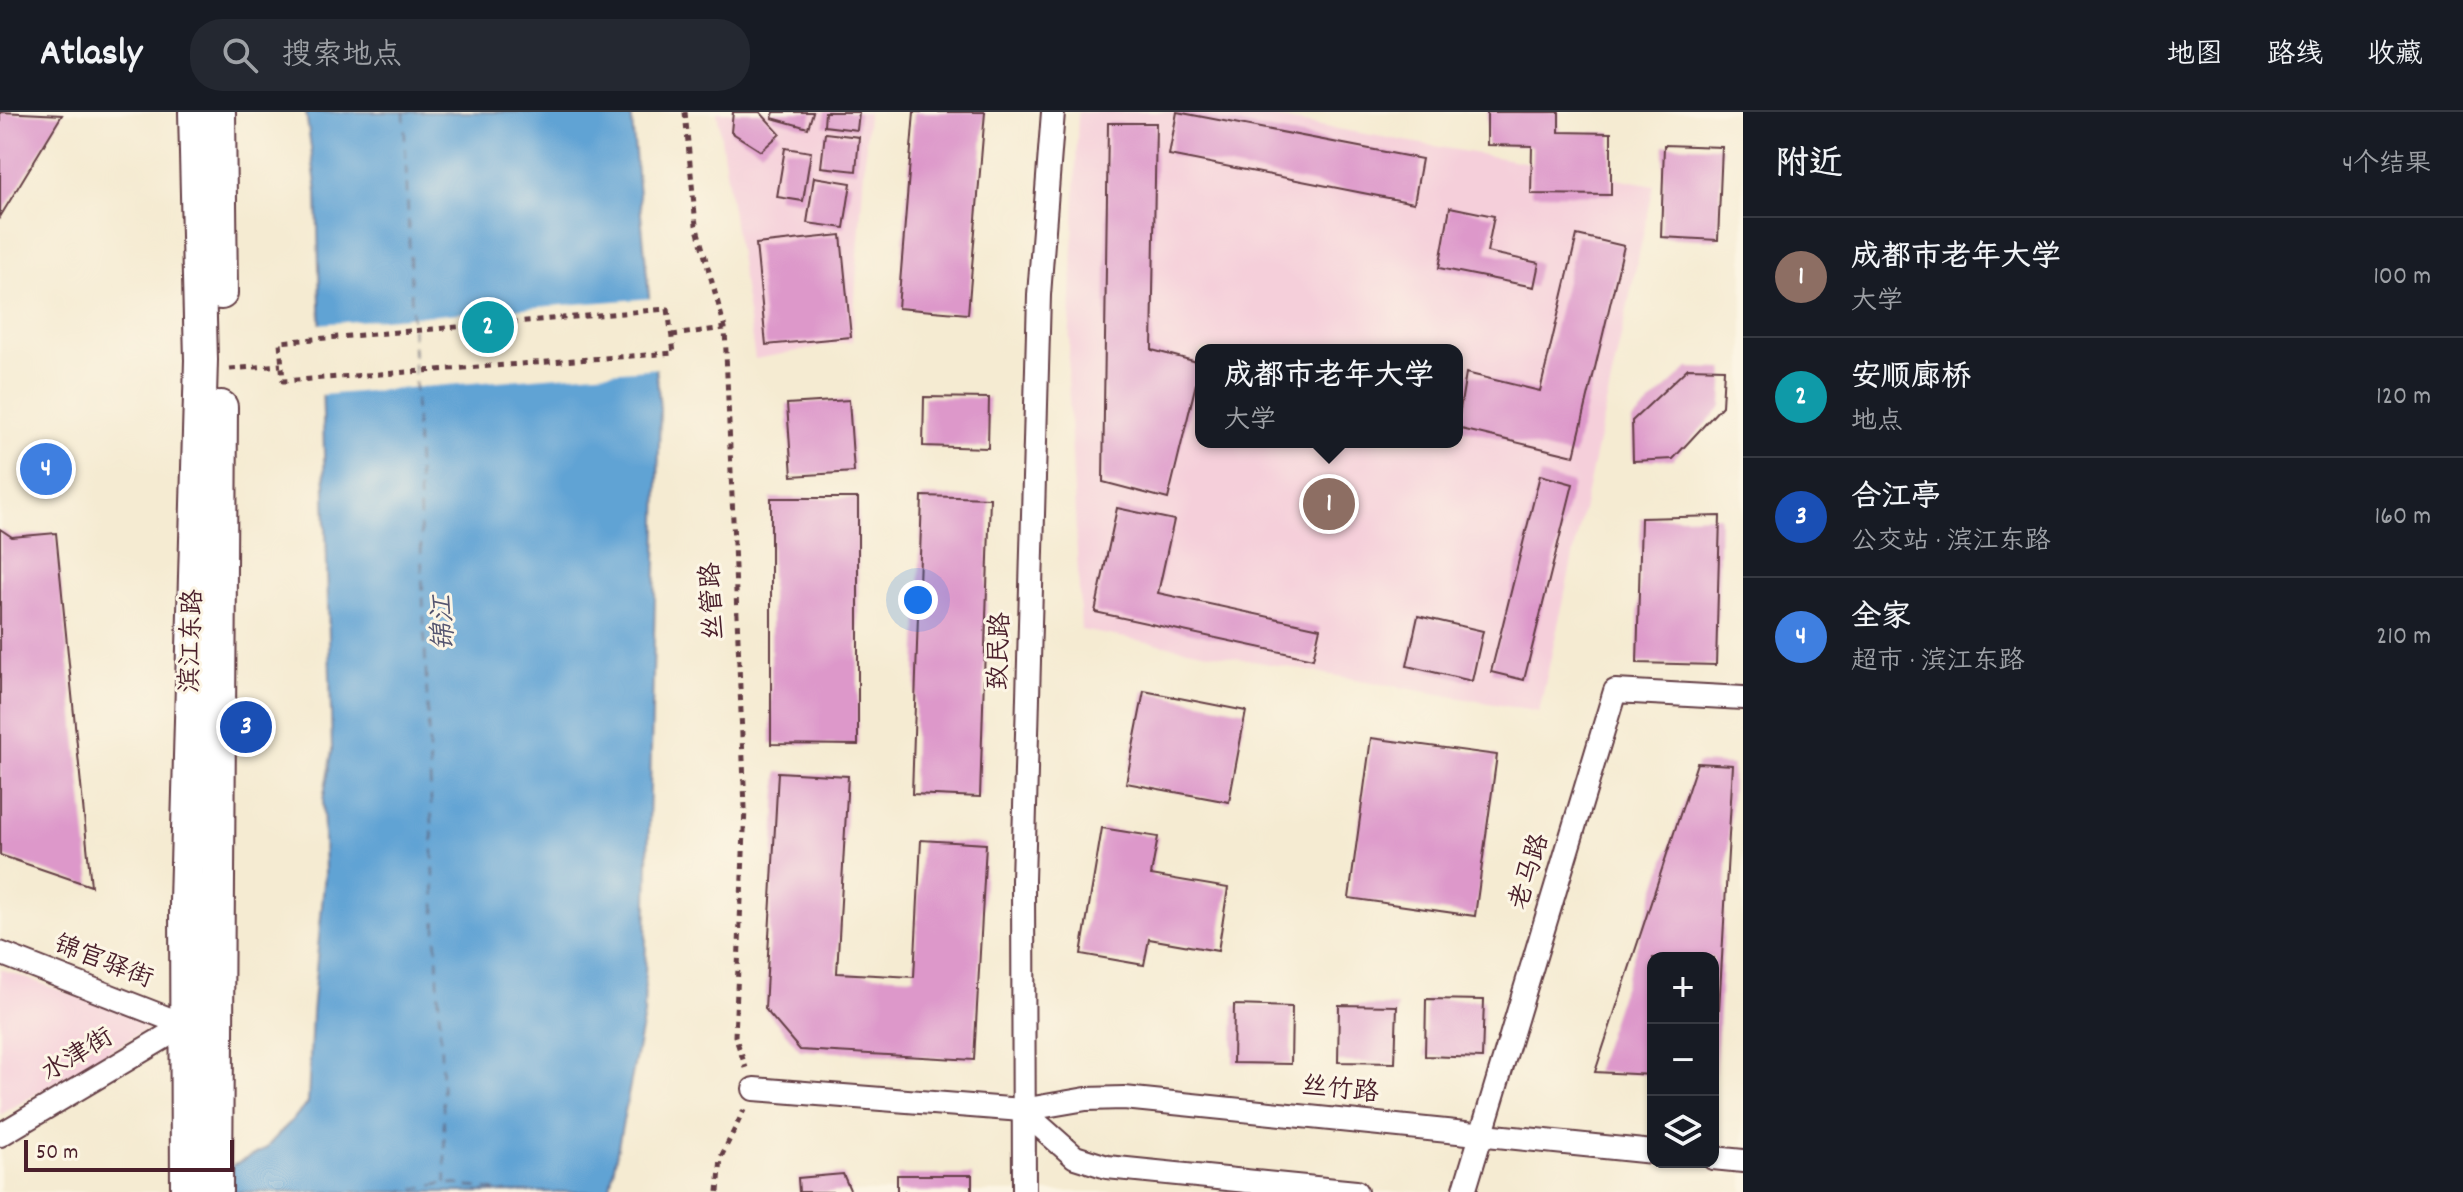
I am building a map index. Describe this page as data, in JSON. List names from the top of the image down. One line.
{"streets":{"main road":["滨江东路"],"street":["致民路","老马路","锦官驿街","水津街","丝竹路"],"path":["丝管路"]},"crossings":[["丝管路","丝竹路"],["滨江东路","锦官驿街"],["滨江东路","水津街"],["致民路","丝竹路"],["老马路","丝竹路"],["锦官驿街","水津街"]],"water":["锦江"],"scale_bar":"50 m","page":{"header":"Atlasly","search":"搜索地点","nav":["地图","路线","收藏"],"heading":["附近","4个结果"],"list":[{"mark":"1","name":"成都市老年大学","note":"大学","value":"100 m"},{"mark":"2","name":"安顺廊桥","note":"地点","value":"120 m"},{"mark":"3","name":"合江亭","note":"公交站 · 滨江东路","value":"160 m"},{"mark":"4","name":"全家","note":"超市 · 滨江东路","value":"210 m"}],"pins":["2","4","1","3"],"popup":["成都市老年大学","大学"],"map_buttons":["+","−"],"scale":"50 m"}}
